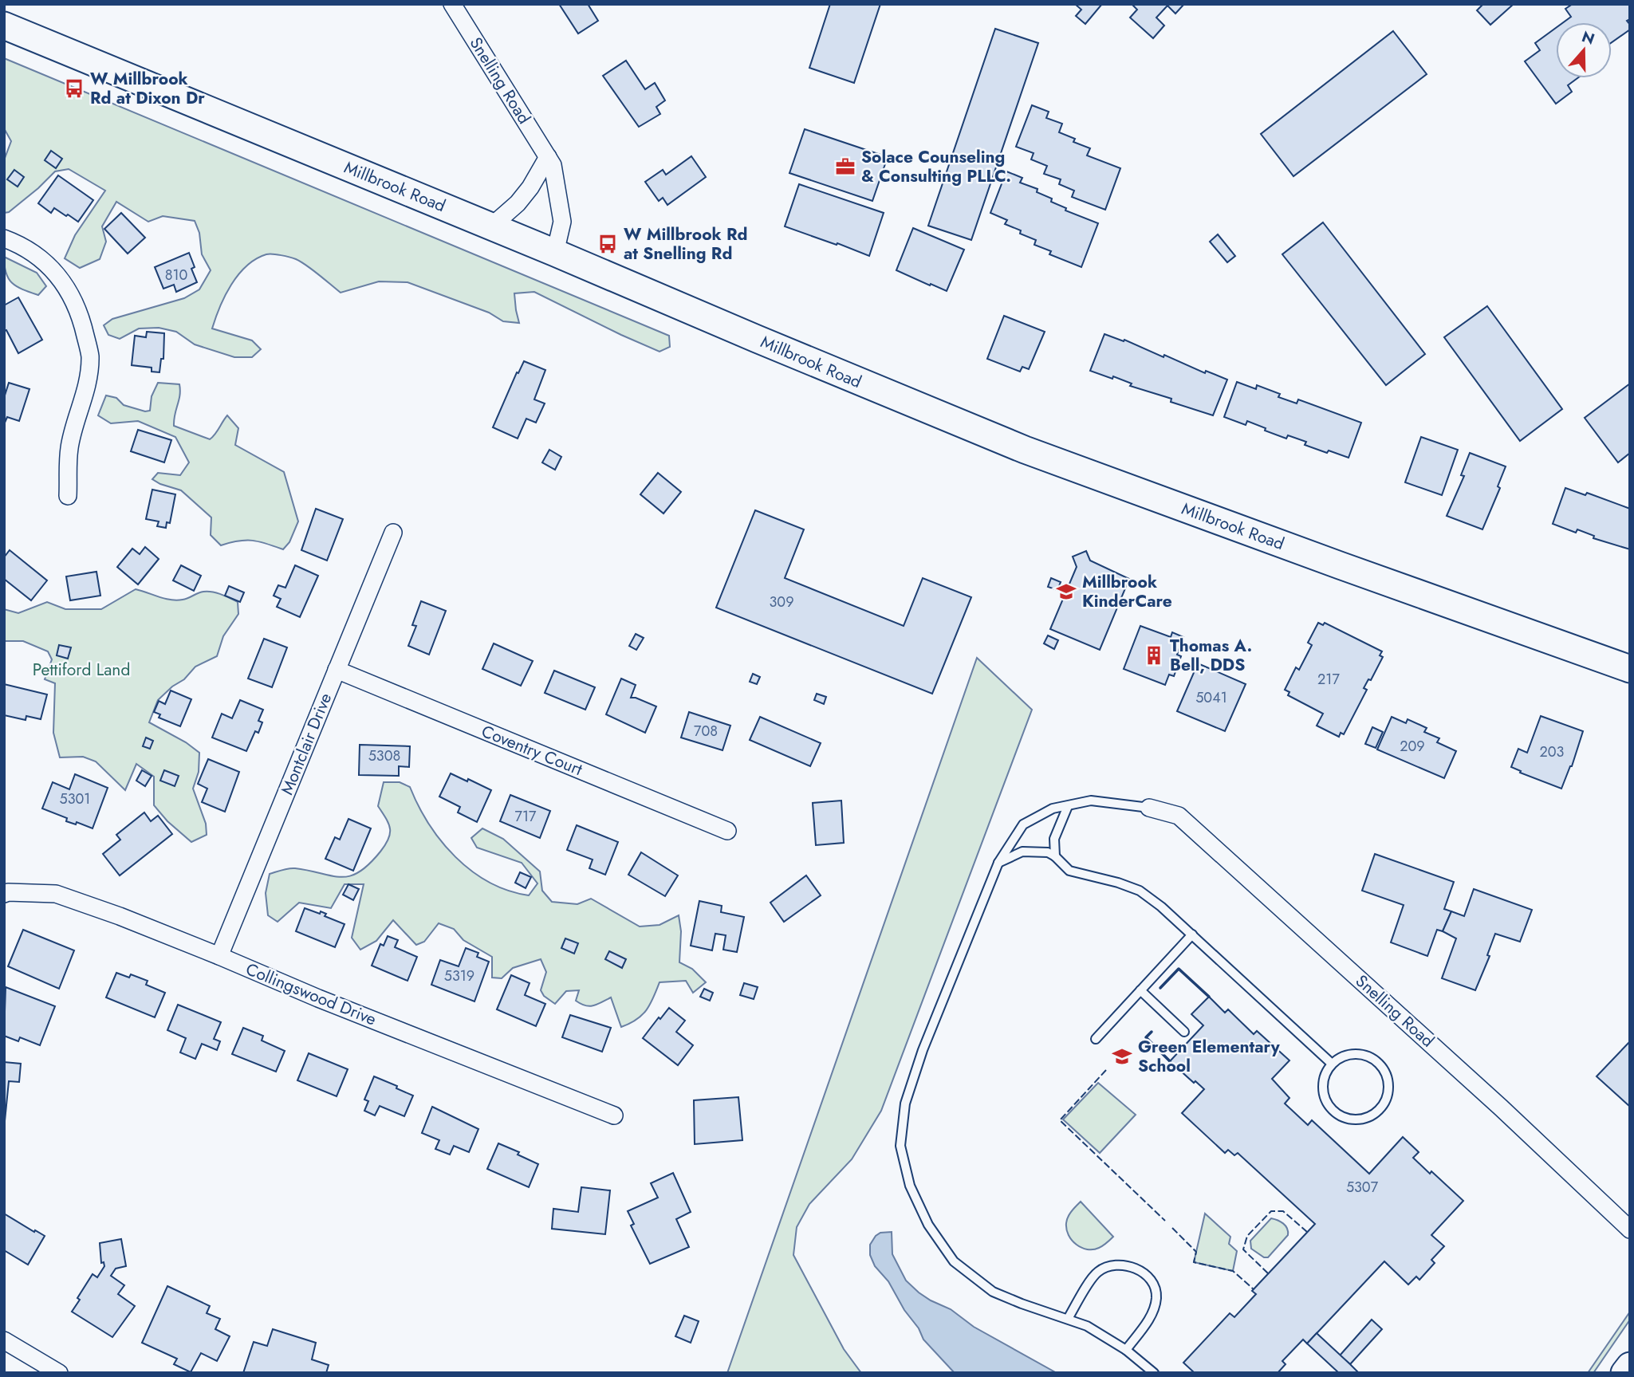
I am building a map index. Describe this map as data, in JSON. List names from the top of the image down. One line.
{"streets":{"main road":["Millbrook Road"],"street":["Snelling Road","Montclair Drive","Coventry Court","Collingswood Drive"]},"crossings":[["Snelling Road","Millbrook Road"],["Montclair Drive","Coventry Court"],["Montclair Drive","Collingswood Drive"]],"parks":["Pettiford Land"],"places":{"bus stop":["W Millbrook Rd at Dixon Dr","W Millbrook Rd at Snelling Rd"],"office":["Solace Counseling & Consulting PLLC."],"school or university":["Millbrook KinderCare","Green Elementary School"],"building":["Thomas A. Bell, DDS"]},"house_numbers":["810","309","217","5041","708","209","203","5308","5301","717","5319","5307"],"north":"top"}
